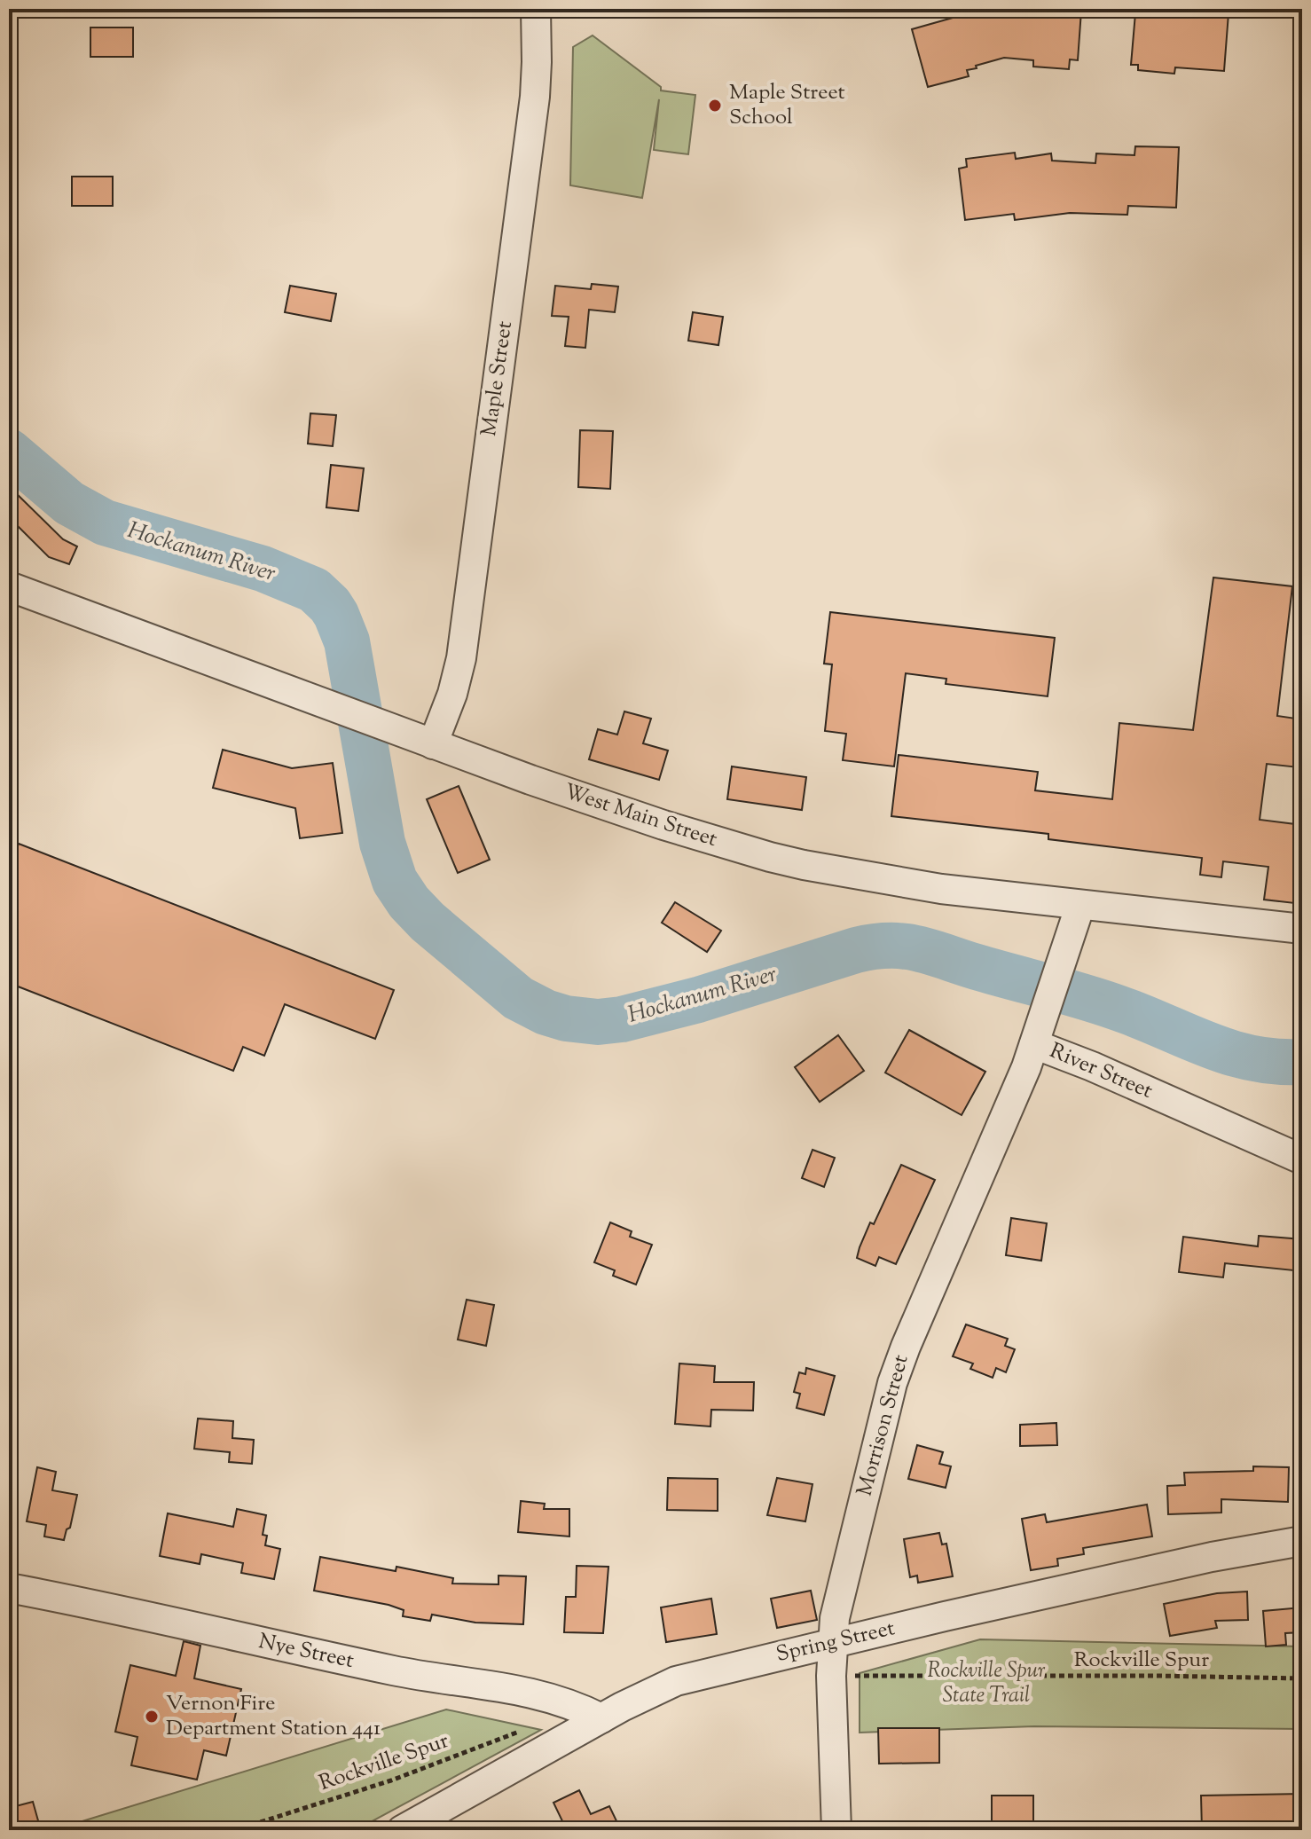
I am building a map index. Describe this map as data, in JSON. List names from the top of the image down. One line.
{"streets":{"street":["Maple Street","West Main Street","River Street","Morrison Street","Spring Street","Nye Street"],"path":["Rockville Spur"]},"crossings":[["Maple Street","West Main Street"],["West Main Street","River Street"],["River Street","Morrison Street"],["Morrison Street","Spring Street"],["Spring Street","Nye Street"]],"water":["Hockanum River"],"parks":["Rockville Spur State Trail"],"places":["Maple Street School","Vernon Fire Department Station 441"]}
